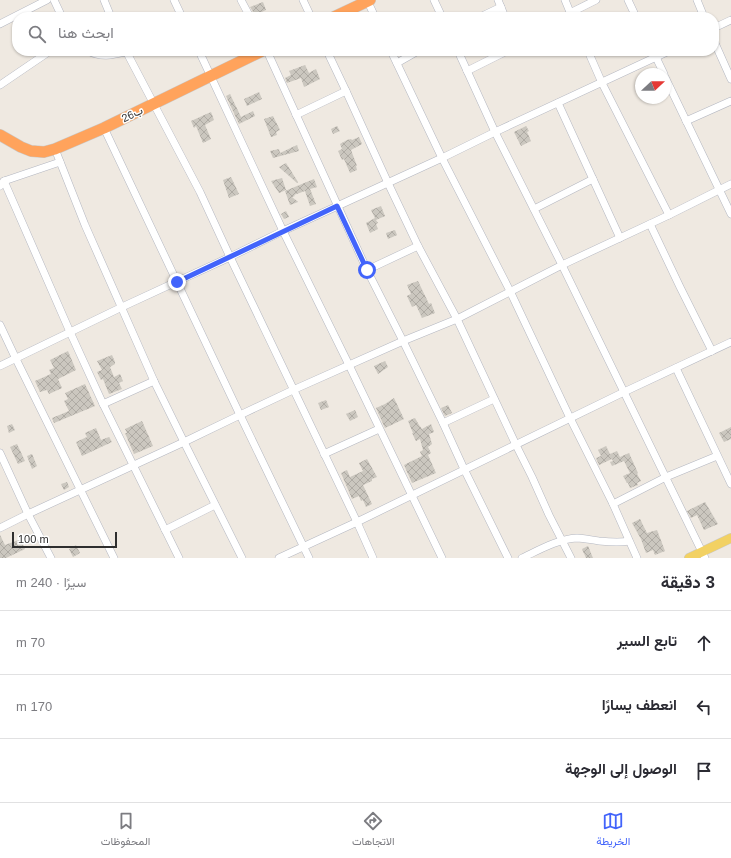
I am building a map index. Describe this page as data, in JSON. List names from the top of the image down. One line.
{"streets":{"highway":["26ب"]},"scale_bar":"100 m","north":"right","page":{"search":"ابحث هنا","scale":"100 m","heading":["3 دقيقة","سيرًا · 240 m"],"list":[["تابع السير","70 m"],["انعطف يسارًا","170 m"],"الوصول إلى الوجهة"],"nav":["الخريطة","الاتجاهات","المحفوظات"]}}
